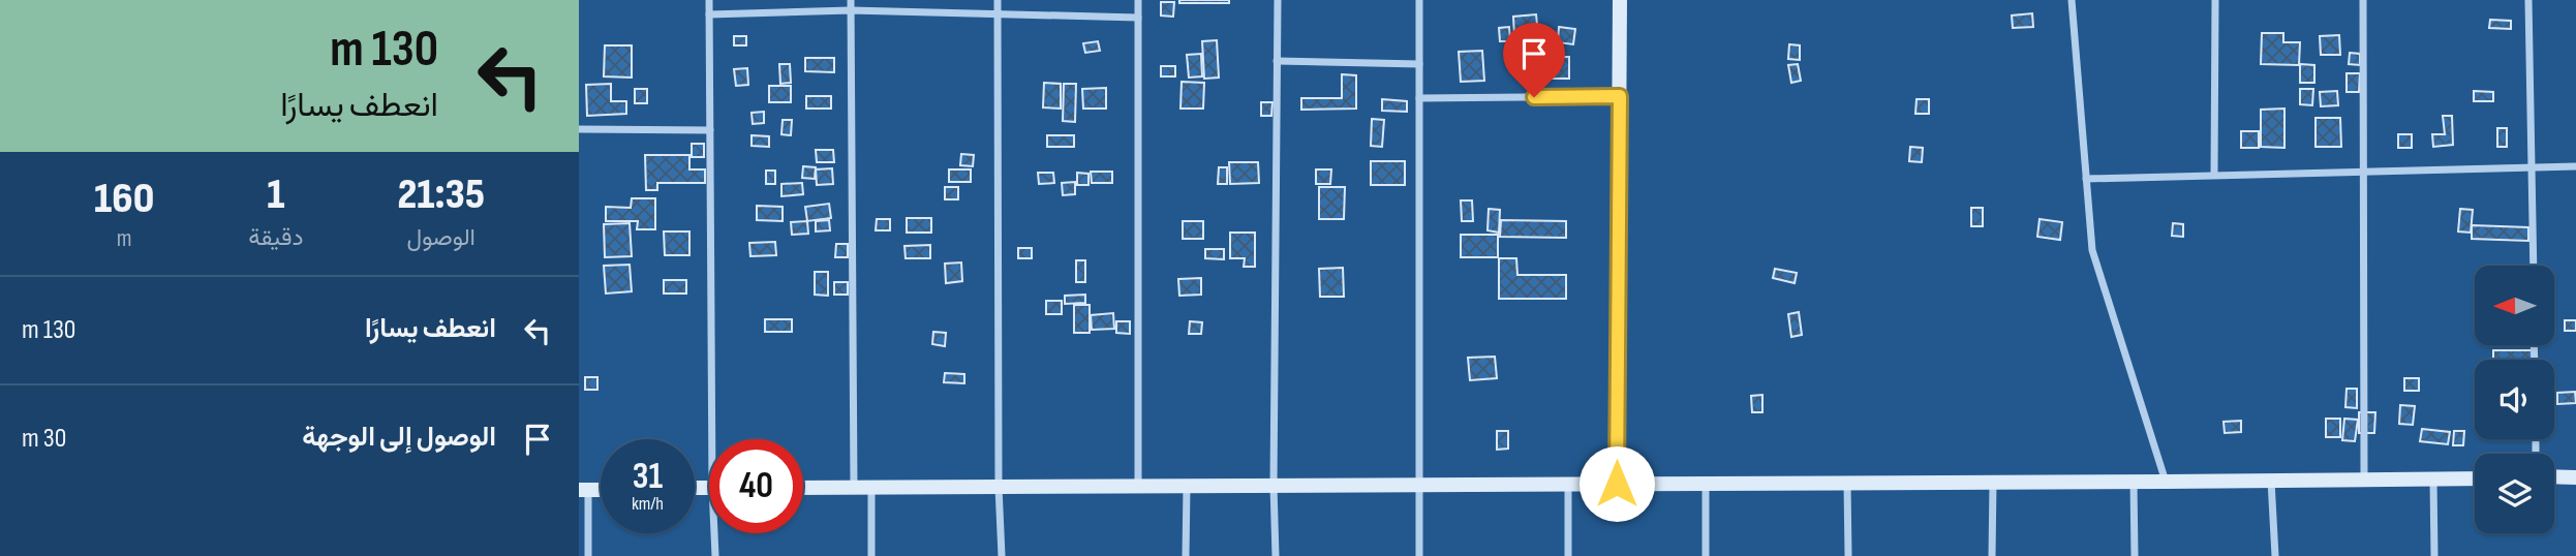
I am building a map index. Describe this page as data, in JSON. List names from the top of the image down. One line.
{"north":"left","page":{"turn":["130 m","انعطف يسارًا"],"eta":["21:35","الوصول","1","دقيقة","160","m"],"list":[{"name":"انعطف يسارًا","value":"130 m"},{"name":"الوصول إلى الوجهة","value":"30 m"}],"speed":"31 km/h","limit":"40"}}
